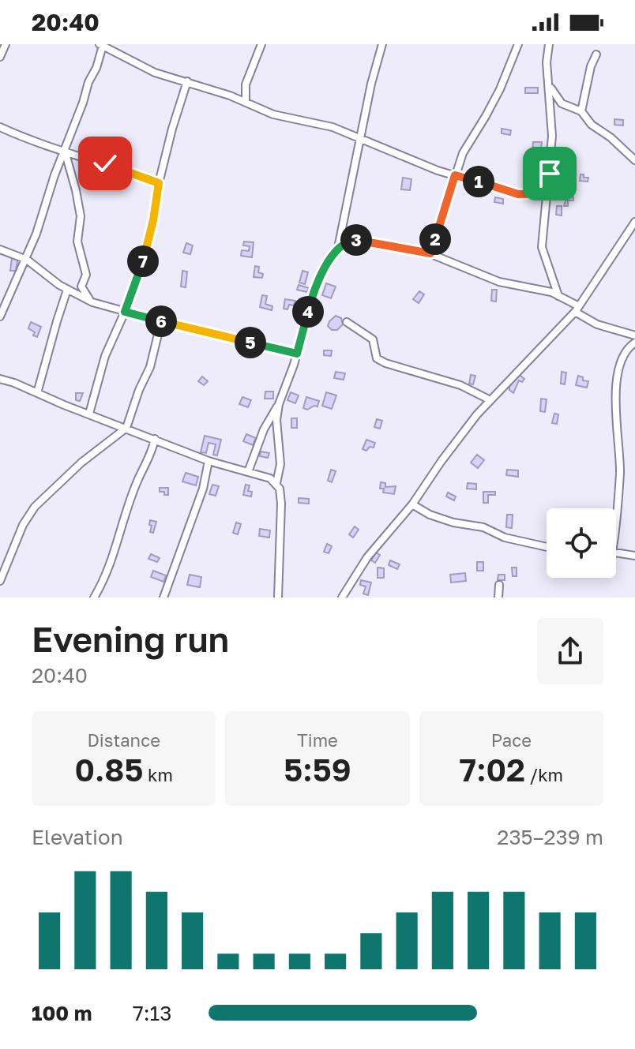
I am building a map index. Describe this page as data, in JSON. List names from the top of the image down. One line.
{"page":{"status":"20:40","pins":["1","2","3","7","4","6","5"],"heading":["Evening run","20:40"],"stats":[["Distance","0.85 km"],["Time","5:59"],["Pace","7:02 /km"]],"chart":["Elevation","235–239 m"],"list":[{"name":"100 m","note":"7:13"}]}}
